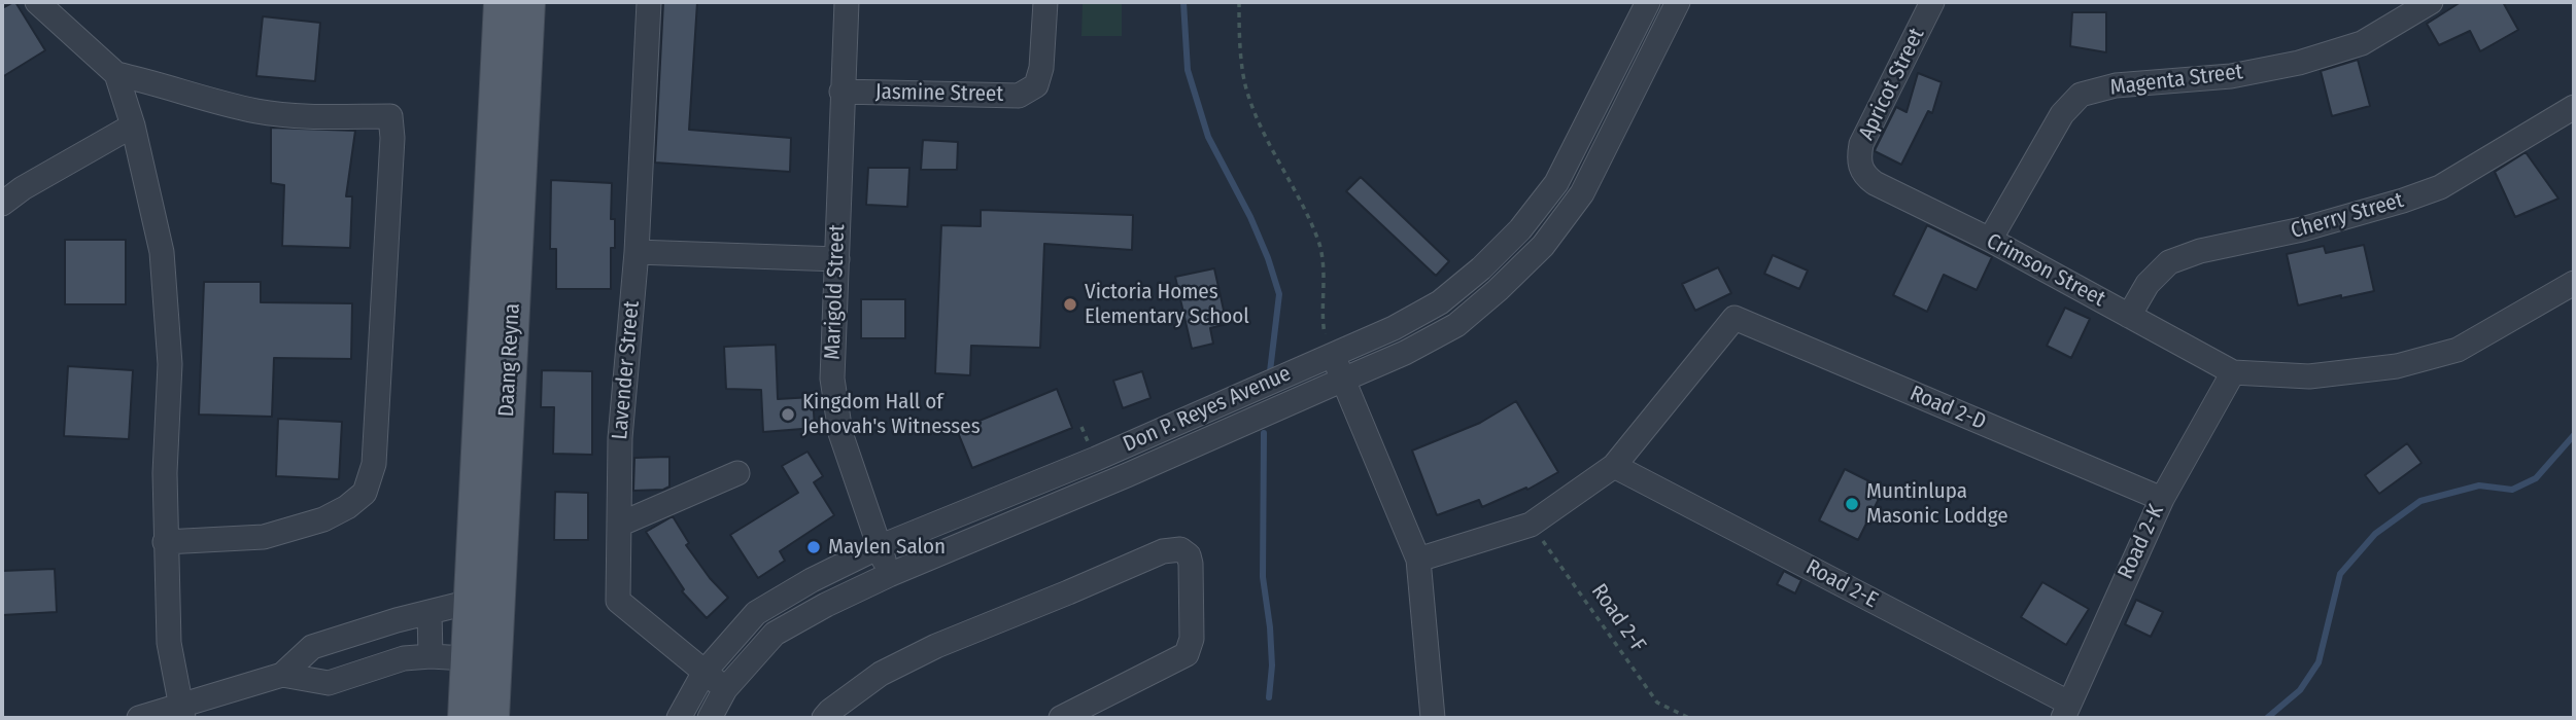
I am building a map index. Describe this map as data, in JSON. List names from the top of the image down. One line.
{"streets":{"main road":["Daang Reyna"],"street":["Magenta Street","Apricot Street","Jasmine Street","Cherry Street","Crimson Street","Marigold Street","Lavender Street","Road 2-D","Don P. Reyes Avenue","Road 2-K","Road 2-E"],"path":["Road 2-F"]},"crossings":[["Magenta Street","Crimson Street"],["Apricot Street","Crimson Street"],["Jasmine Street","Marigold Street"],["Cherry Street","Crimson Street"],["Crimson Street","Road 2-K"],["Marigold Street","Don P. Reyes Avenue"],["Lavender Street","Don P. Reyes Avenue"],["Road 2-D","Road 2-K"],["Road 2-D","Road 2-E"],["Road 2-K","Road 2-E"]],"places":["Victoria Homes Elementary School","Kingdom Hall of Jehovah's Witnesses","Muntinlupa Masonic Loddge","Maylen Salon"]}
